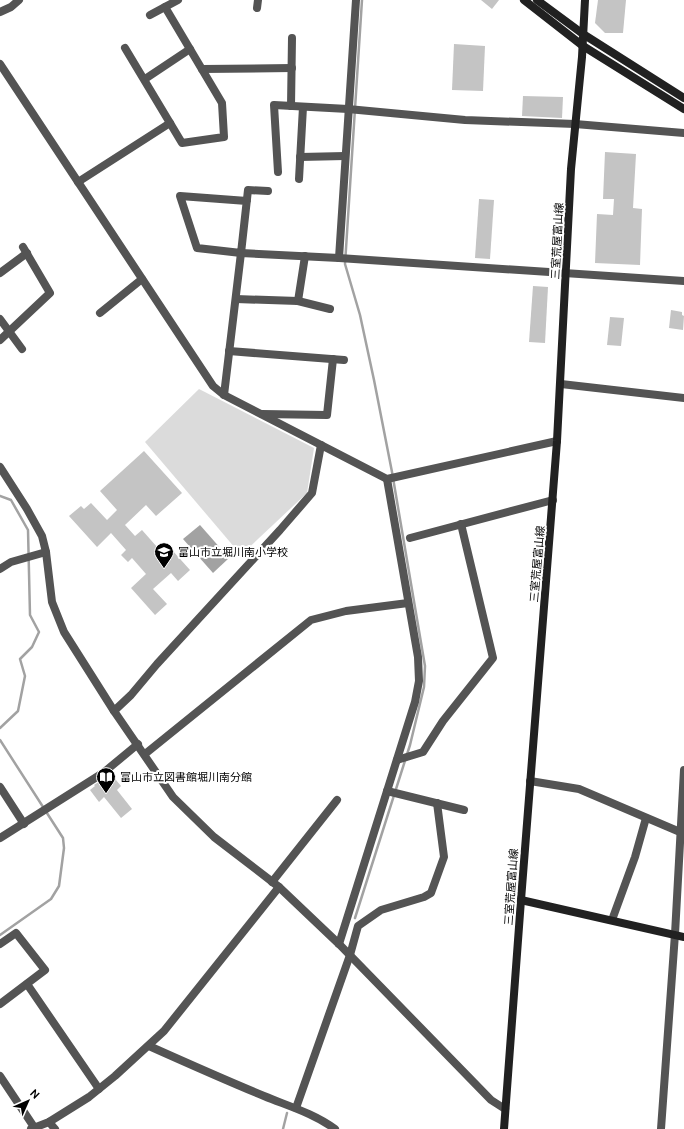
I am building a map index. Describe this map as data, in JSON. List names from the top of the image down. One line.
{"streets":{"main road":["三室荒屋富山線"]},"places":{"school or university":["富山市立堀川南小学校"],"library":["富山市立図書館堀川南分館"]},"north":"top right"}
